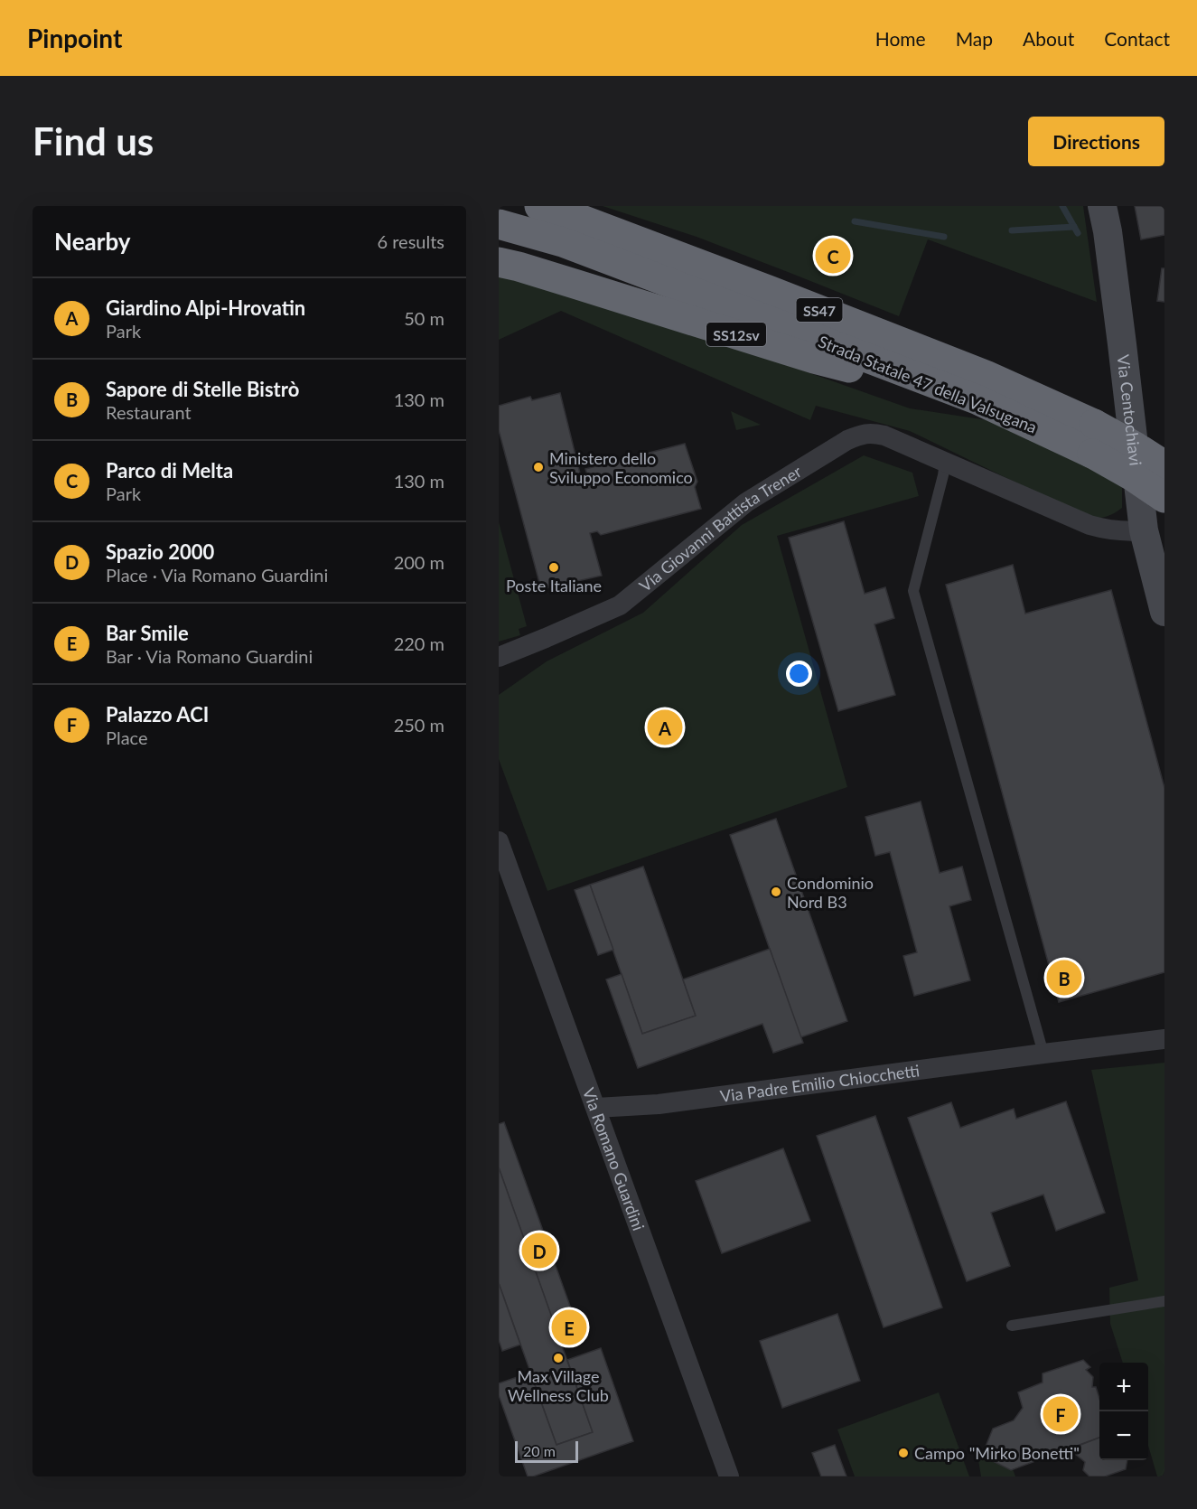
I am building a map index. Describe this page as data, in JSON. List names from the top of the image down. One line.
{"streets":{"highway":["SS47","SS12sv","Strada Statale 47 della Valsugana"],"street":["Via Centochiavi","Via Giovanni Battista Trener","Via Padre Emilio Chiocchetti","Via Romano Guardini"]},"crossings":[["SS12sv","Strada Statale 47 della Valsugana"],["Via Centochiavi","Via Giovanni Battista Trener"],["Via Padre Emilio Chiocchetti","Via Romano Guardini"]],"places":["Ministero dello Sviluppo Economico","Poste Italiane","Condominio Nord B3","Max Village Wellness Club","Campo \"Mirko Bonetti\""],"scale_bar":"20 m","page":{"header":"Pinpoint","nav":["Home","Map","About","Contact"],"buttons":"Directions","title":"Find us","heading":["Nearby","6 results"],"pins":["C","A","B","D","E","F"],"list":[{"mark":"A","name":"Giardino Alpi-Hrovatin","note":"Park","value":"50 m"},{"mark":"B","name":"Sapore di Stelle Bistrò","note":"Restaurant","value":"130 m"},{"mark":"C","name":"Parco di Melta","note":"Park","value":"130 m"},{"mark":"D","name":"Spazio 2000","note":"Place · Via Romano Guardini","value":"200 m"},{"mark":"E","name":"Bar Smile","note":"Bar · Via Romano Guardini","value":"220 m"},{"mark":"F","name":"Palazzo ACI","note":"Place","value":"250 m"}],"map_buttons":["+","−"],"scale":"20 m"}}
